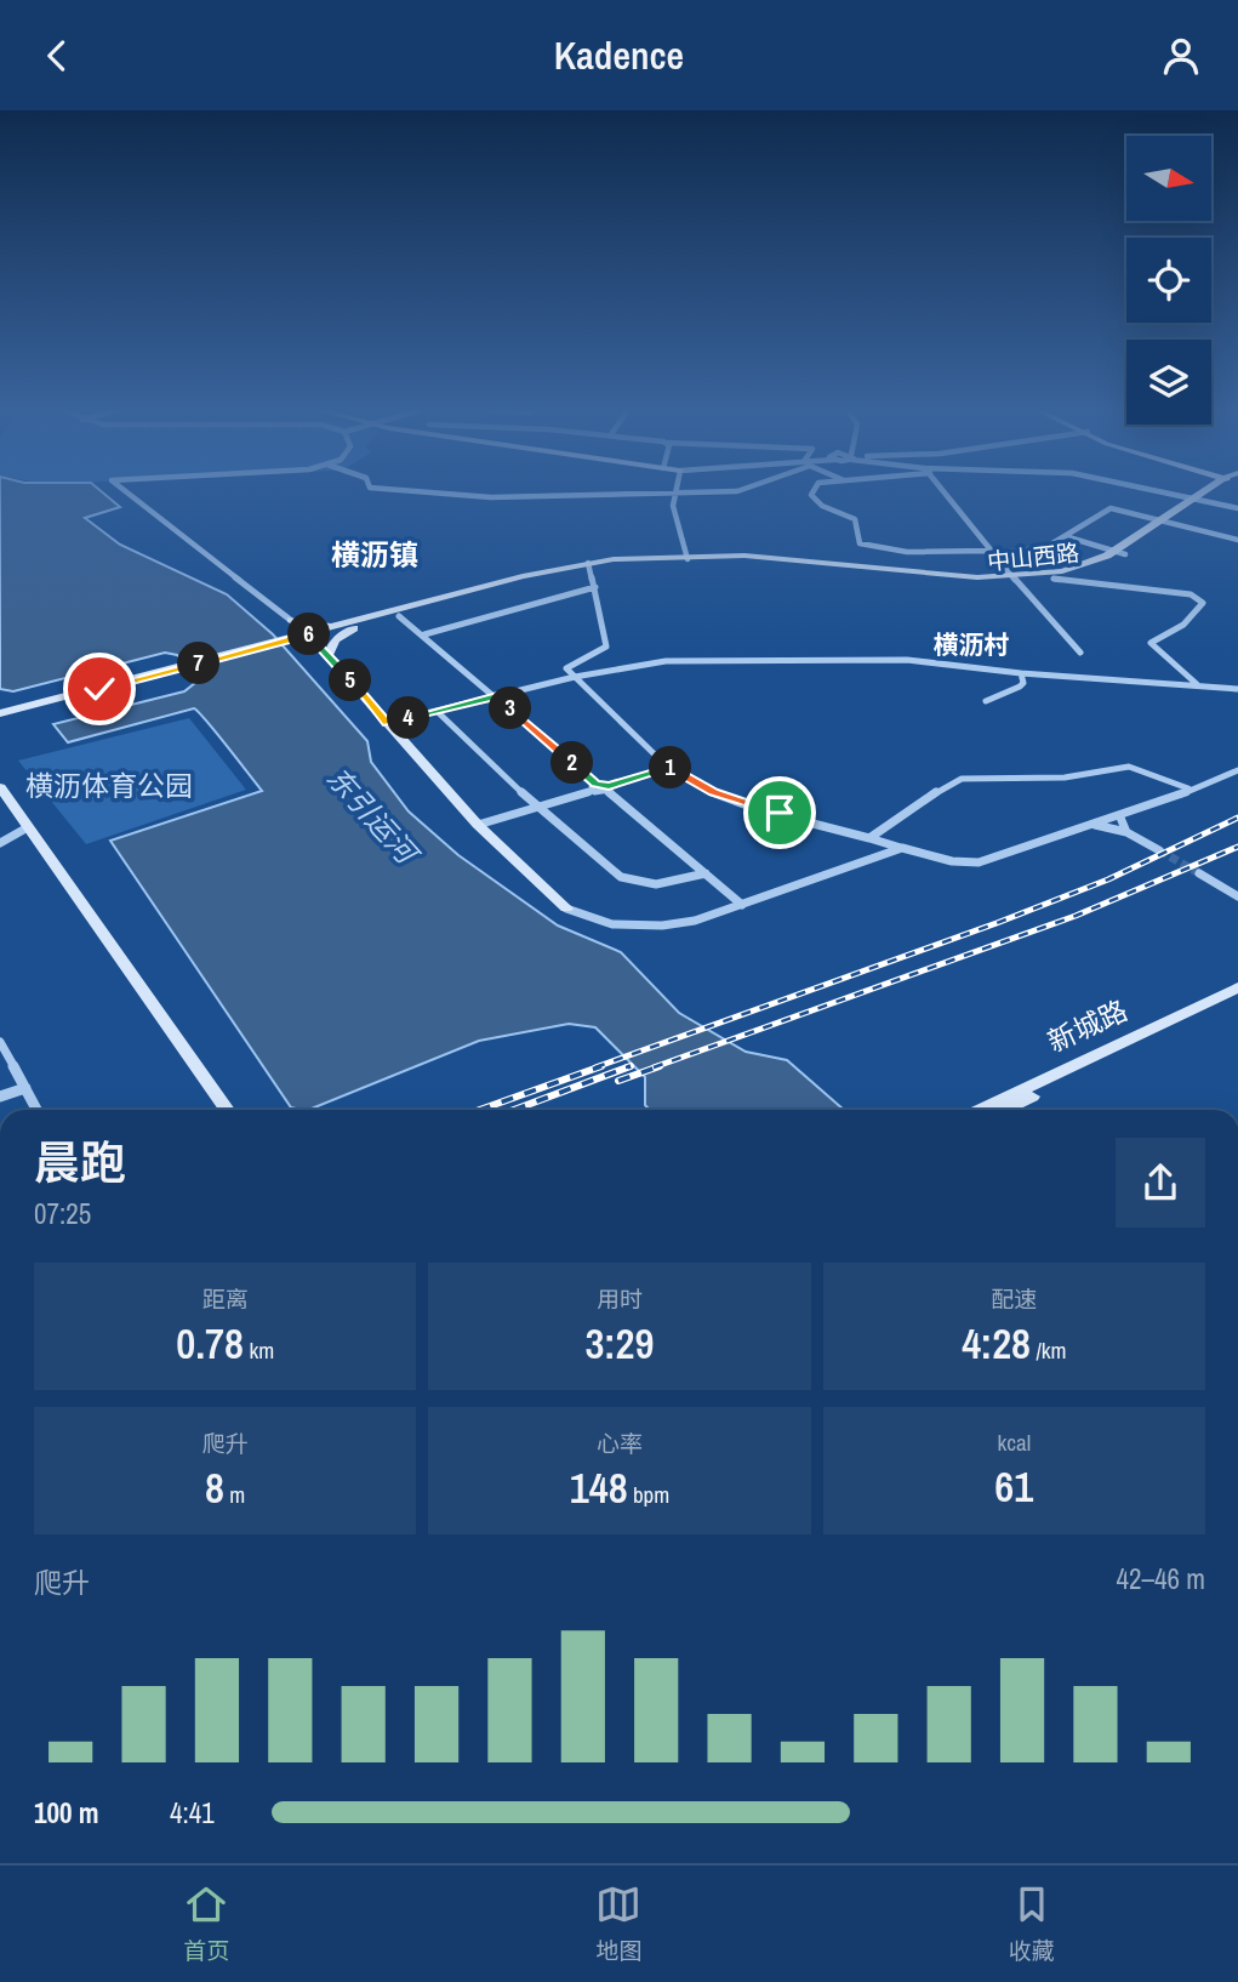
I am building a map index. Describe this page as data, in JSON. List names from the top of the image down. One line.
{"streets":{"main road":["中山西路","新城路"]},"districts":["横沥镇","横沥村"],"water":["东引运河"],"parks":["横沥体育公园"],"north":"right","page":{"header":"Kadence","pins":["6","7","5","3","4","2","1"],"heading":["晨跑","07:25"],"stats":[["距离","0.78 km"],["用时","3:29"],["配速","4:28 /km"],["爬升","8 m"],["心率","148 bpm"],["kcal","61"]],"chart":["爬升","42–46 m"],"list":[{"name":"100 m","note":"4:41"}],"tabs":["首页","地图","收藏"]}}
